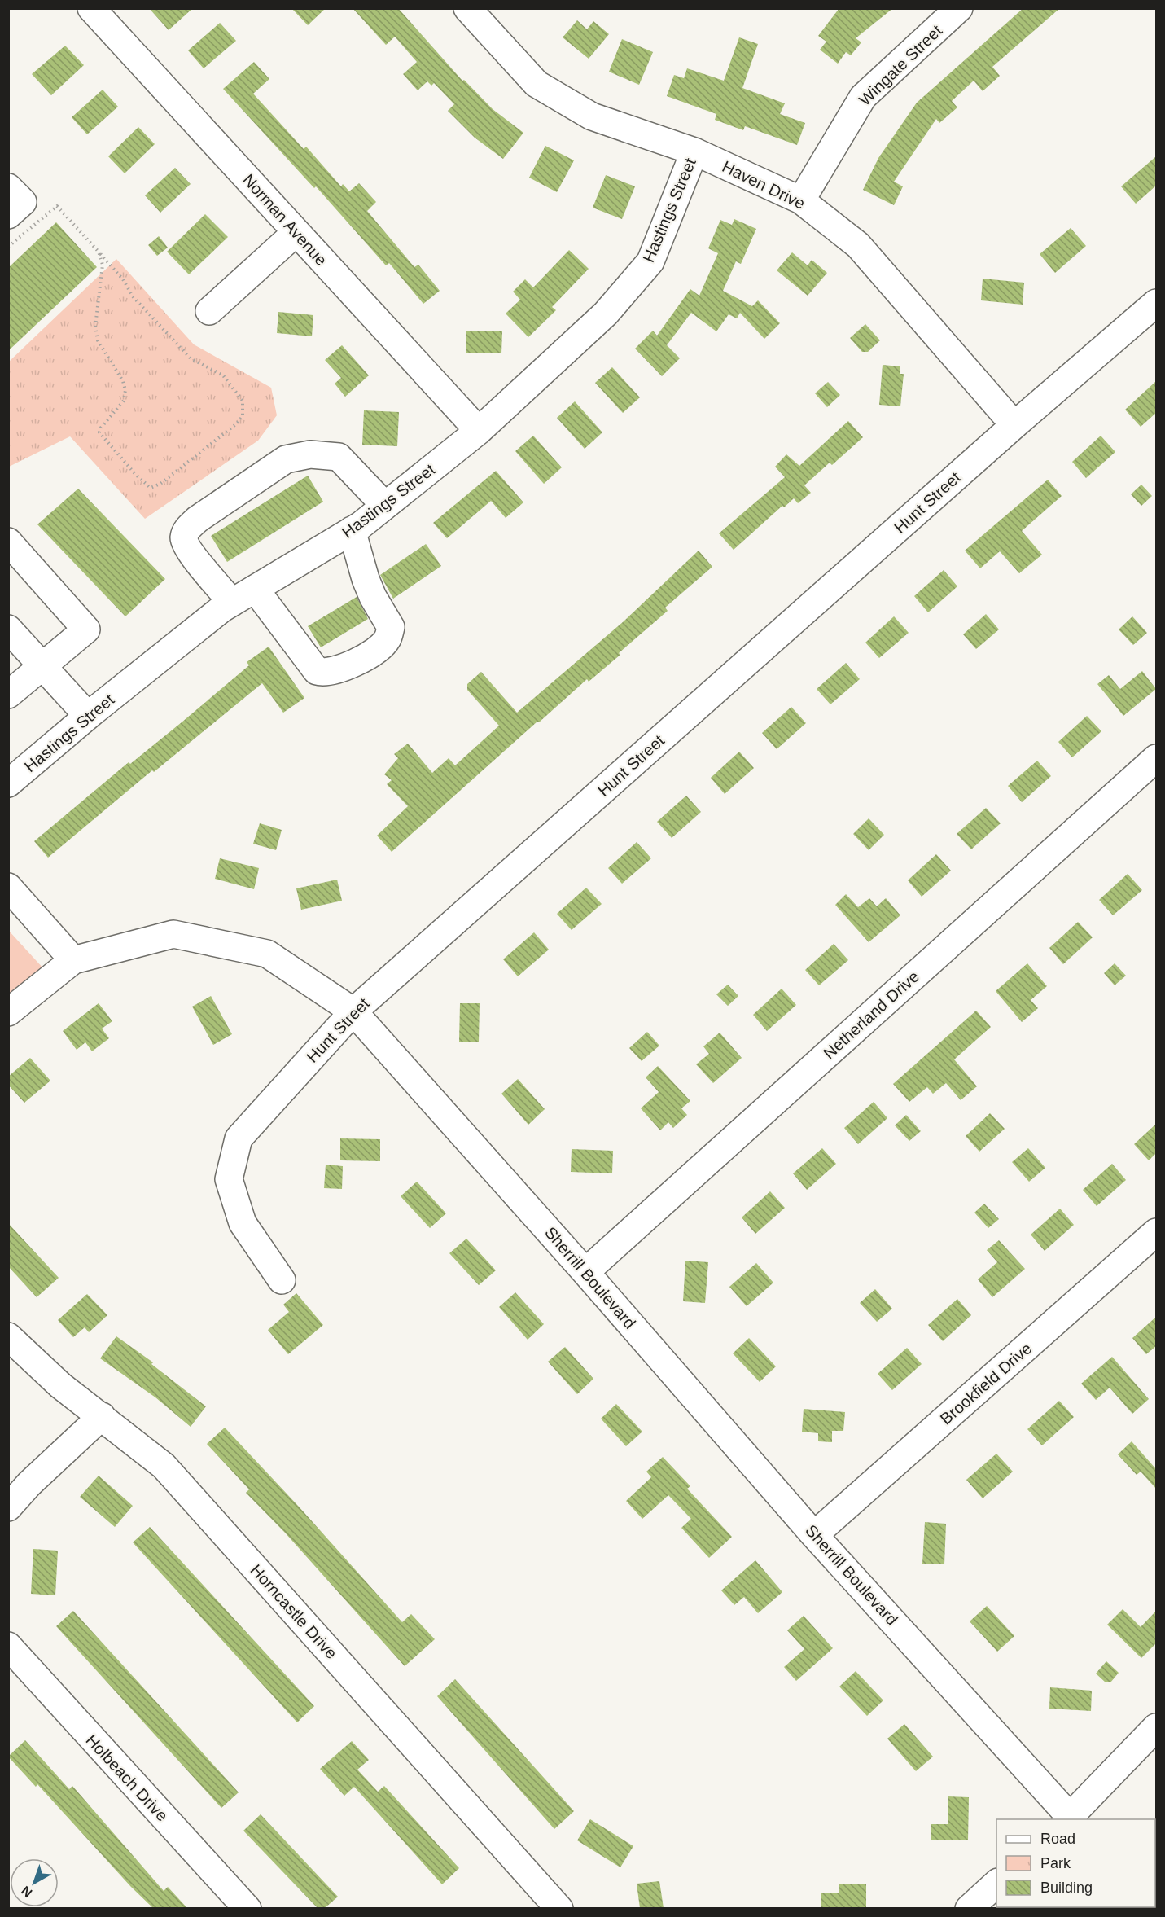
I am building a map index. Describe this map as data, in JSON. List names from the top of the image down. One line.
{"streets":{"street":["Wingate Street","Haven Drive","Hastings Street","Norman Avenue","Hunt Street","Netherland Drive","Sherrill Boulevard","Brookfield Drive","Horncastle Drive","Holbeach Drive"]},"crossings":[["Wingate Street","Haven Drive"],["Haven Drive","Hastings Street"],["Haven Drive","Hunt Street"],["Hastings Street","Norman Avenue"],["Hunt Street","Sherrill Boulevard"],["Netherland Drive","Sherrill Boulevard"],["Sherrill Boulevard","Brookfield Drive"]],"legend":["Road","Park","Building"],"north":"bottom left"}
